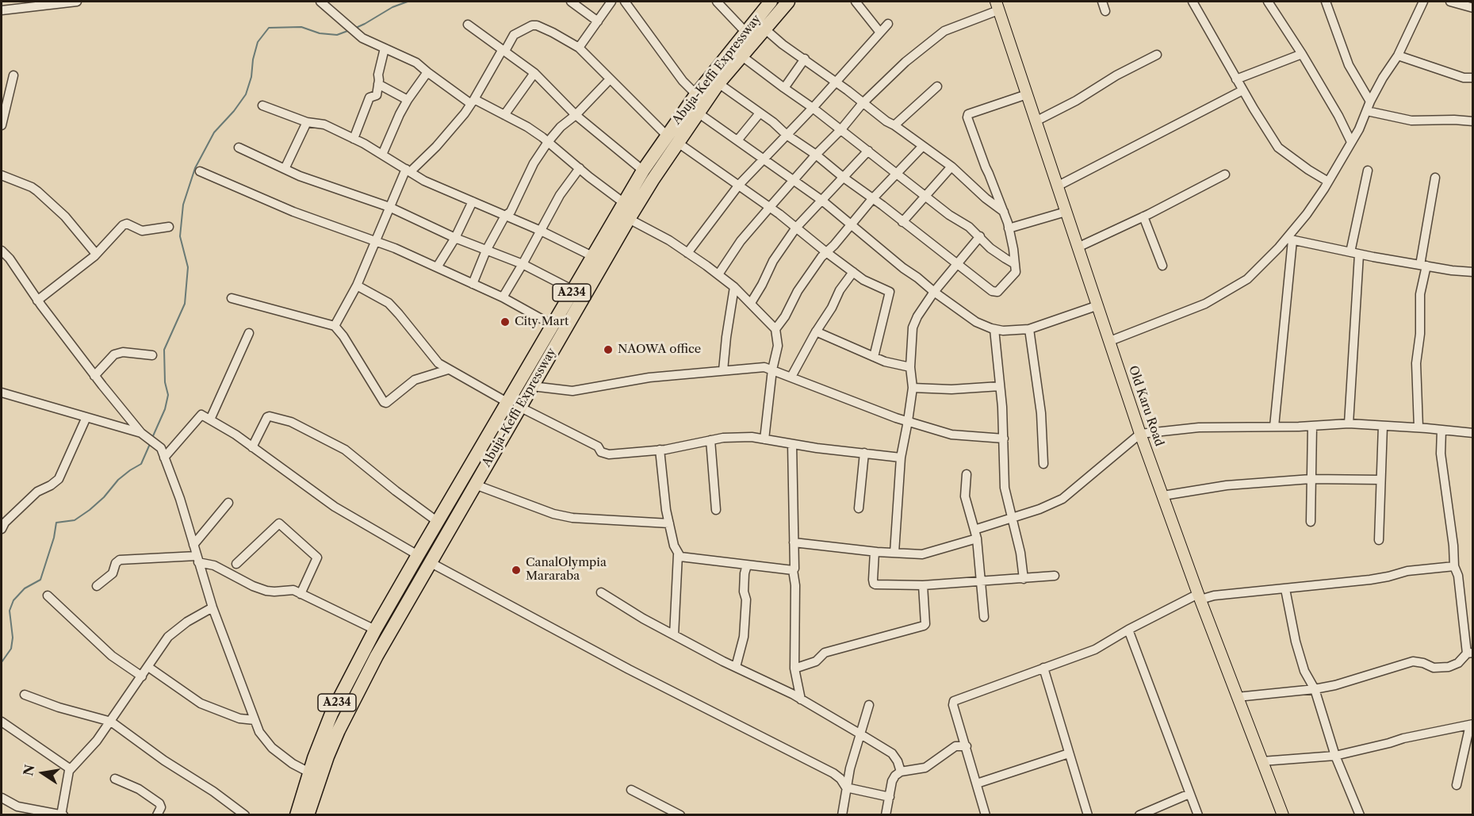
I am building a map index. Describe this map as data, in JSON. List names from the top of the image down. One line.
{"streets":{"highway":["Abuja-Keffi Expressway","A234"],"main road":["Old Karu Road"]},"places":["City Mart","NAOWA office","CanalOlympia Mararaba"],"north":"left"}
